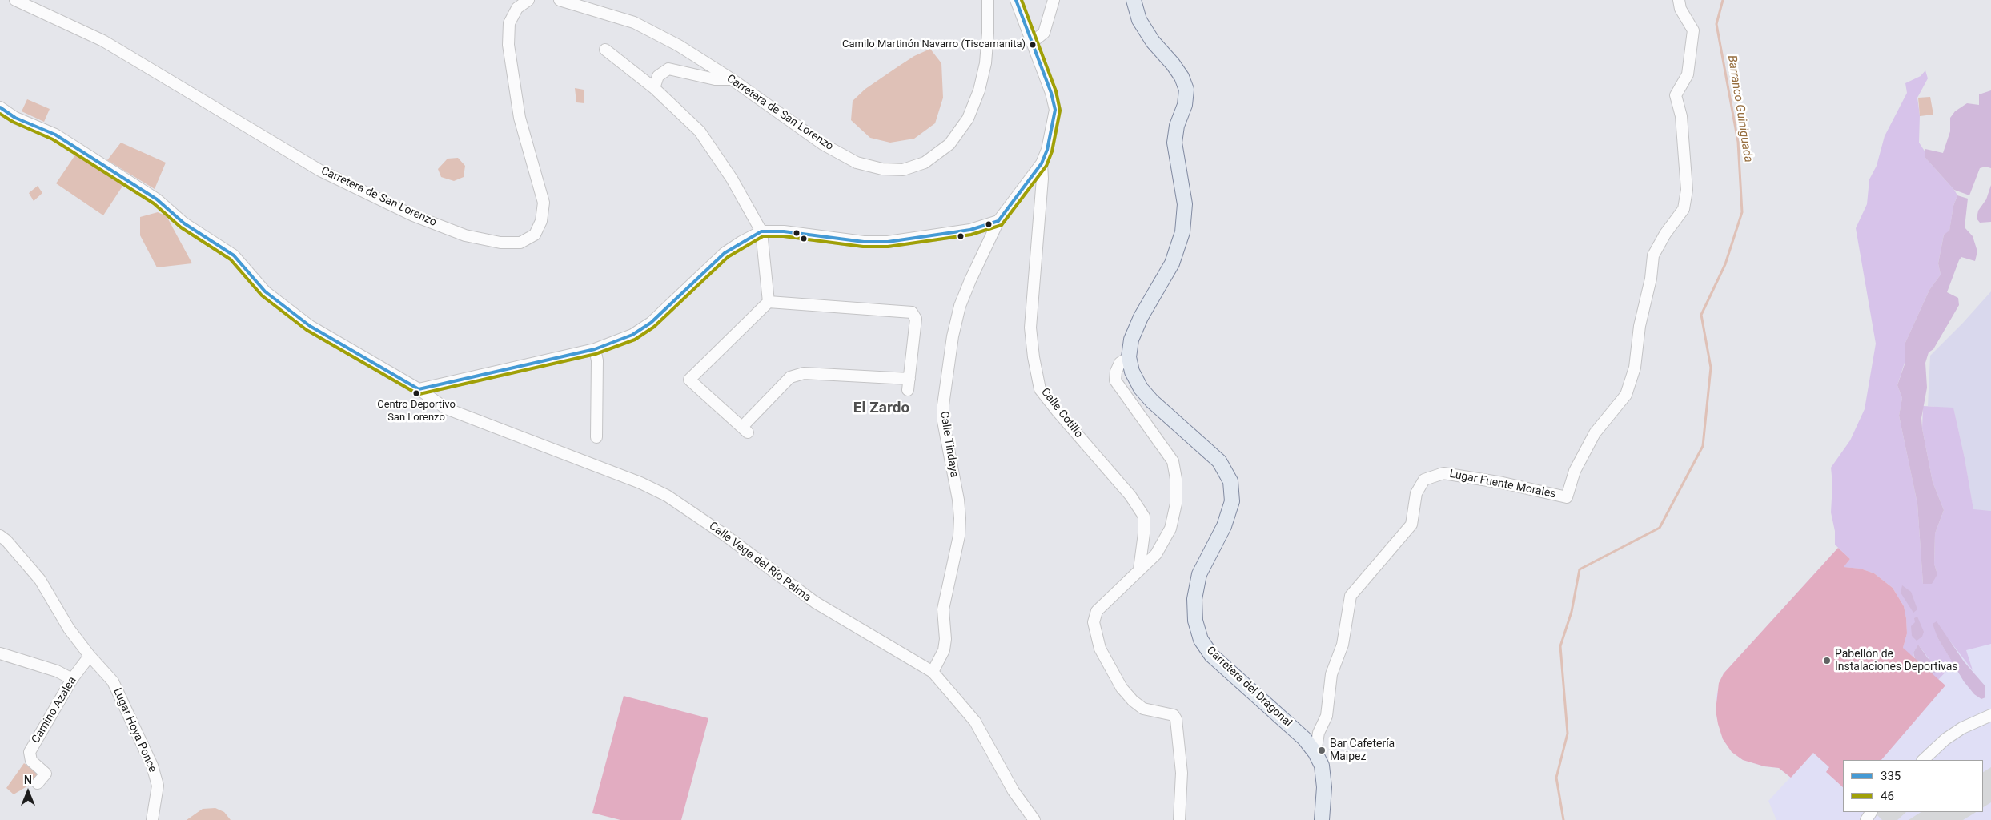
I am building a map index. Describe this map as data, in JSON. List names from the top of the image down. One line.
{"streets":{"main road":["Carretera del Dragonal"],"street":["Carretera de San Lorenzo","Calle Cotillo","Calle Tindaya","Lugar Fuente Morales","Calle Vega del Río Palma","Camino Azalea","Lugar Hoya Ponce"]},"crossings":[["Calle Cotillo","Calle Tindaya"],["Calle Tindaya","Calle Vega del Río Palma"],["Lugar Fuente Morales","Carretera del Dragonal"],["Camino Azalea","Lugar Hoya Ponce"]],"districts":["El Zardo"],"water":["Barranco Guiniguada"],"places":["Camilo Martinón Navarro (Tiscamanita)","Centro Deportivo San Lorenzo","Pabellón de Instalaciones Deportivas","Bar Cafetería Maipez"],"lines":["transit line 335","transit line 46"],"legend":["335","46"],"north":"top"}
